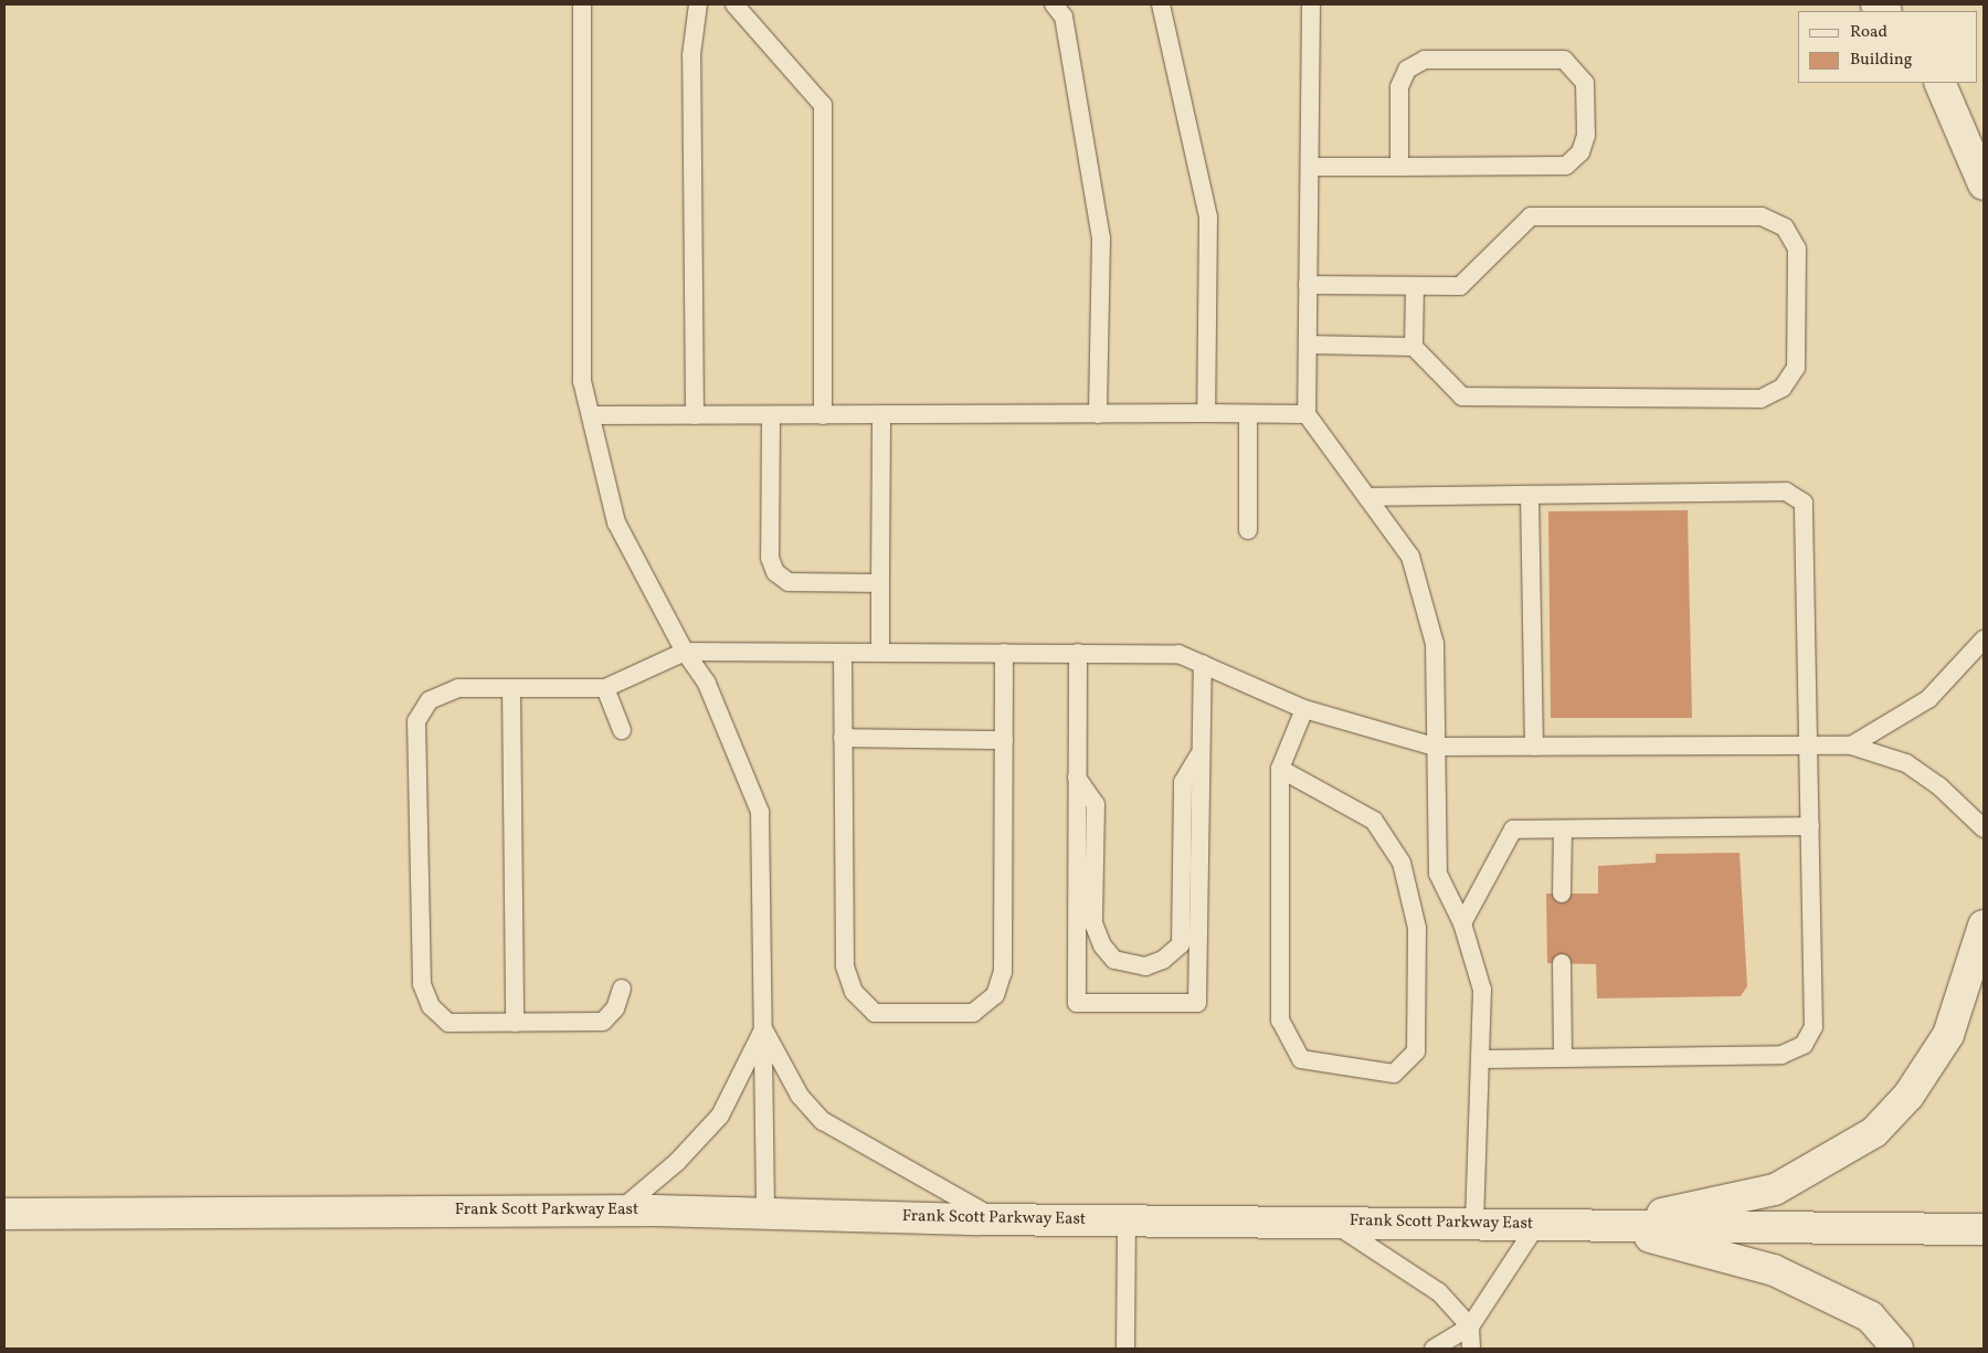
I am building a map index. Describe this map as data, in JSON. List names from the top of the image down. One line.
{"streets":{"main road":["Frank Scott Parkway East"]},"legend":["Road","Building"]}
